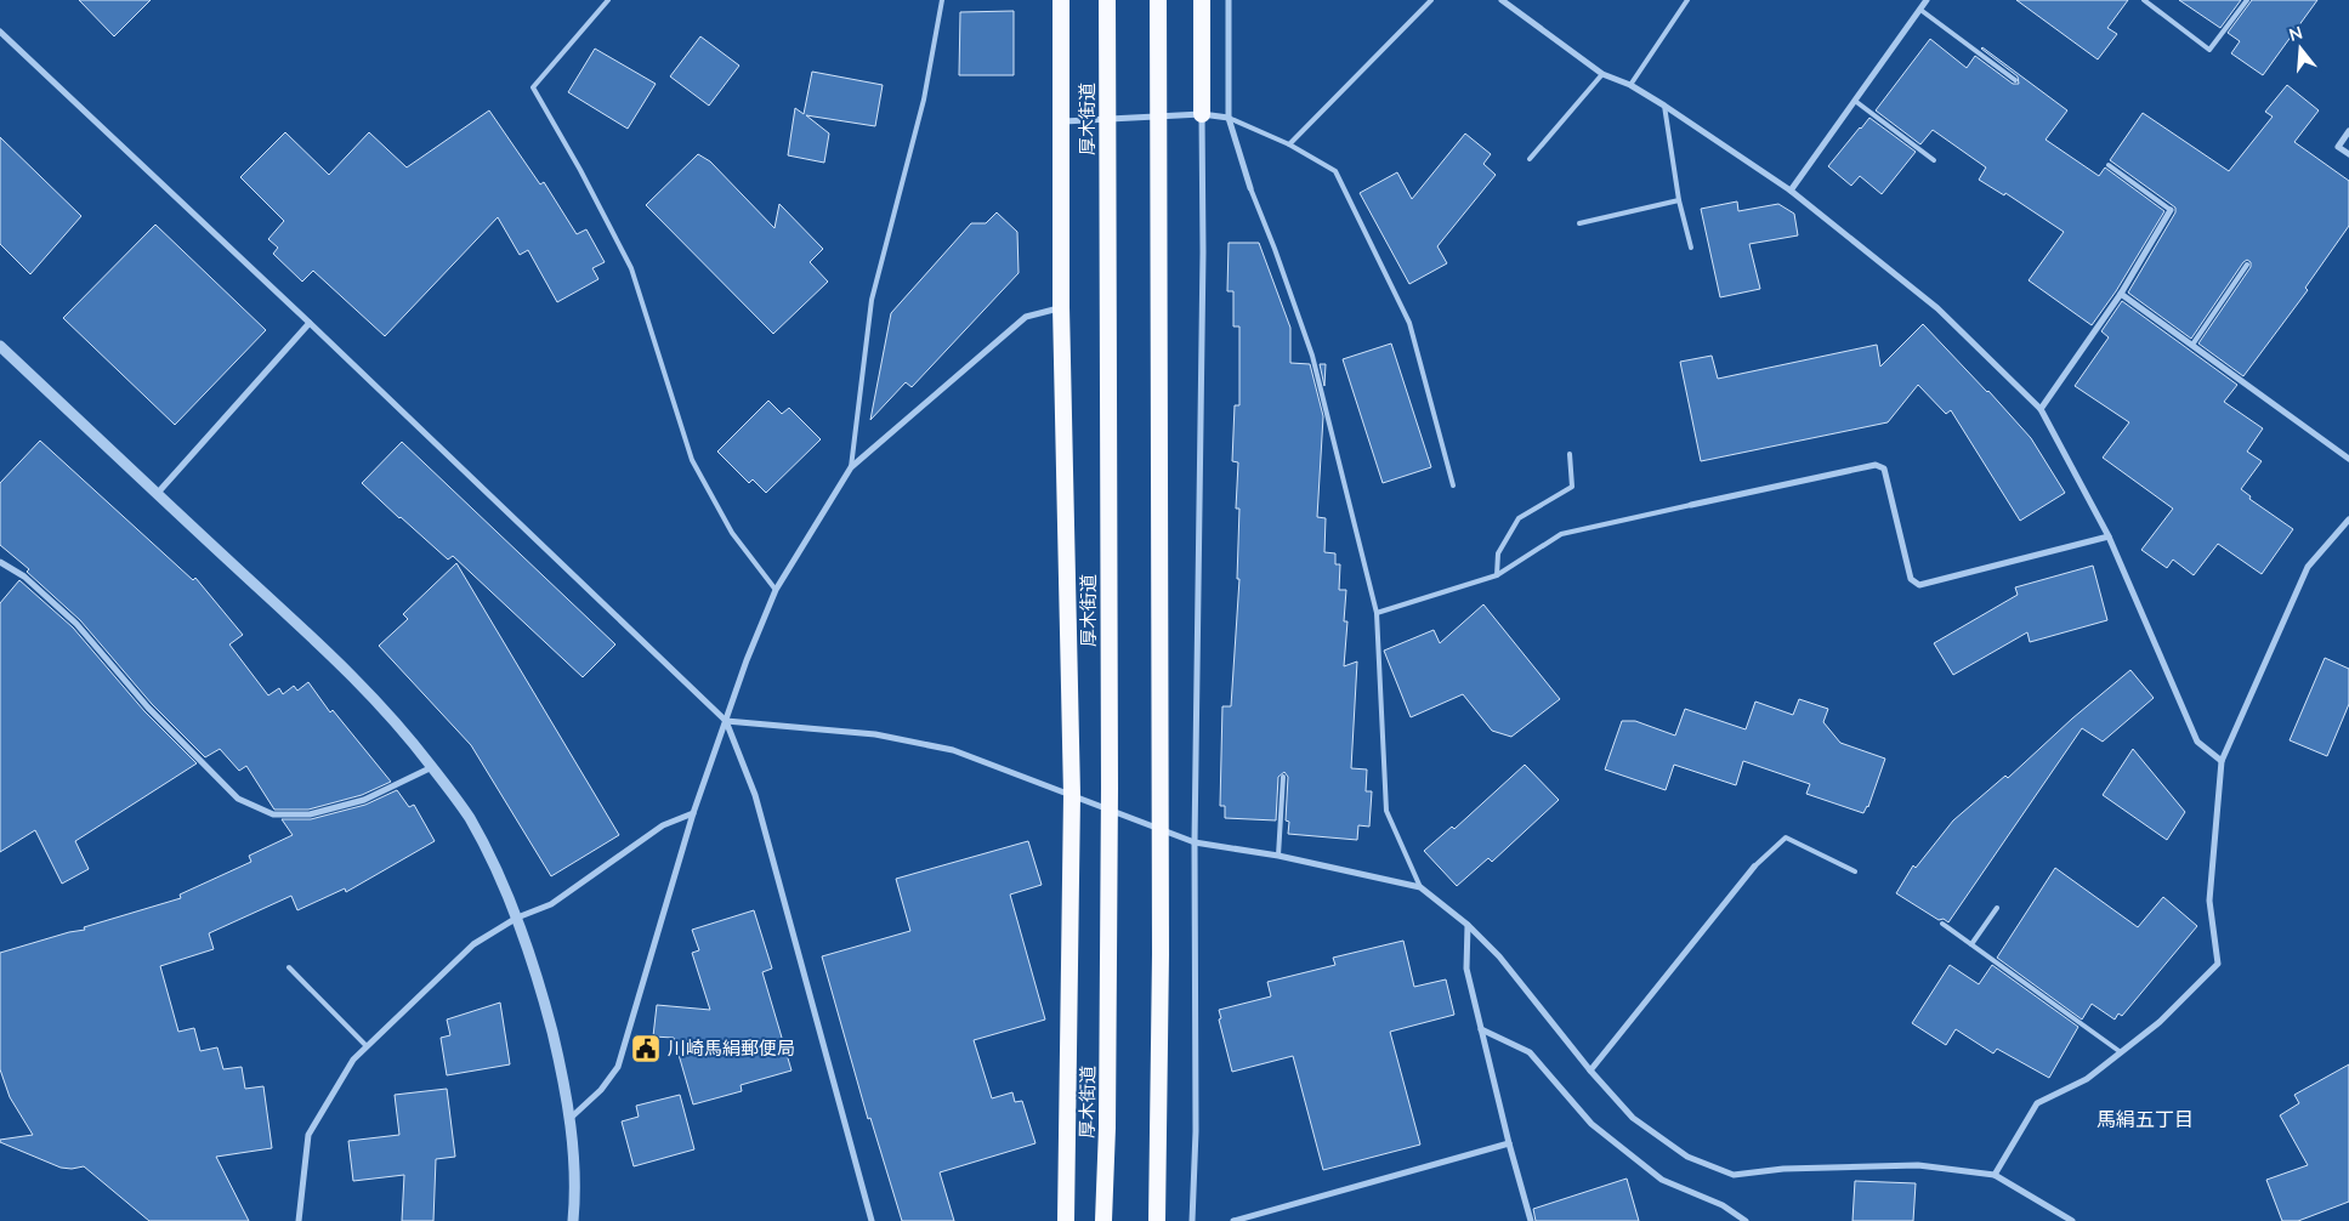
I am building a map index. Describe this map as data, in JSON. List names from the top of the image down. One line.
{"streets":{"highway":["厚木街道"]},"districts":["馬絹五丁目"],"places":{"public building":["川崎馬絹郵便局"]},"north":"top"}
